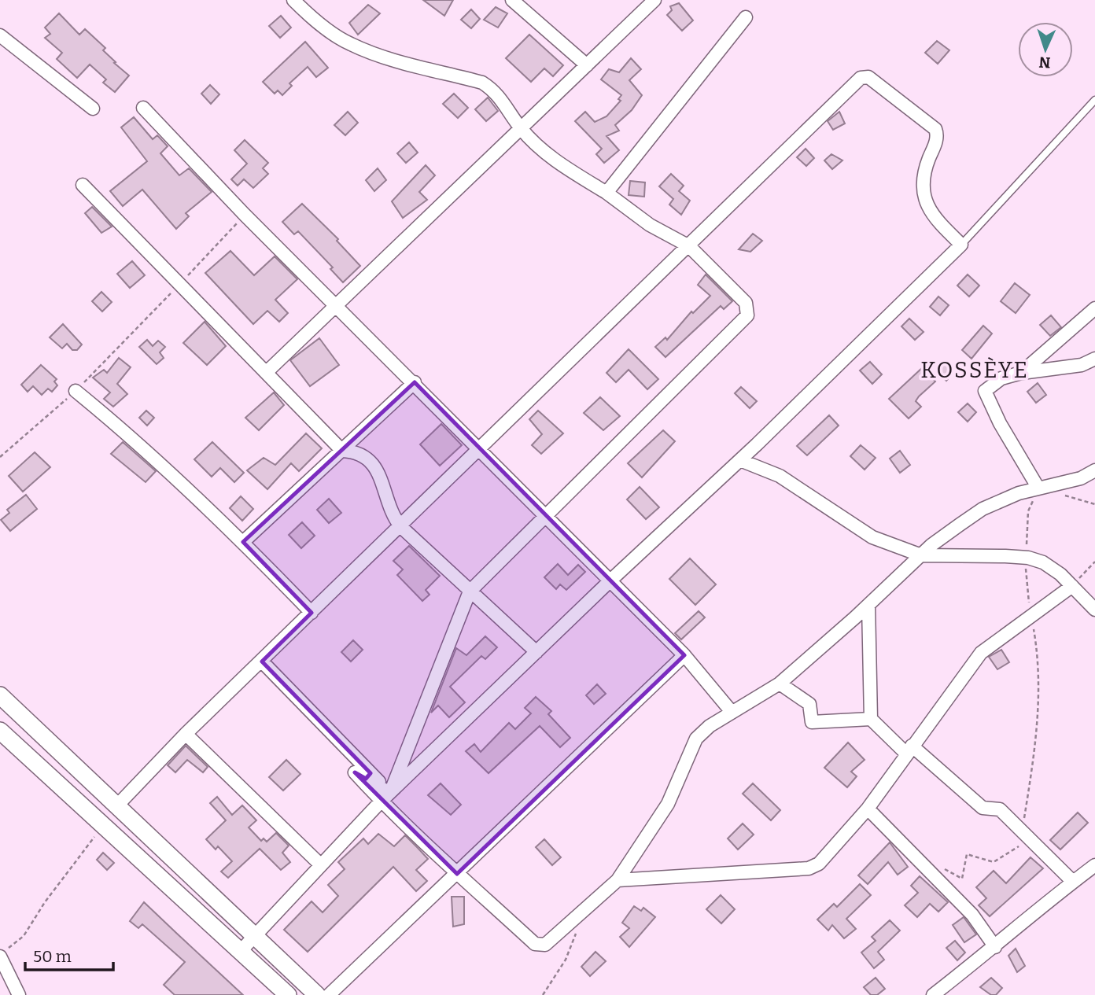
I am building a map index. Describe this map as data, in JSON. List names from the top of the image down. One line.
{"districts":["KOSSÈYE"],"scale_bar":"50 m","north":"bottom"}
